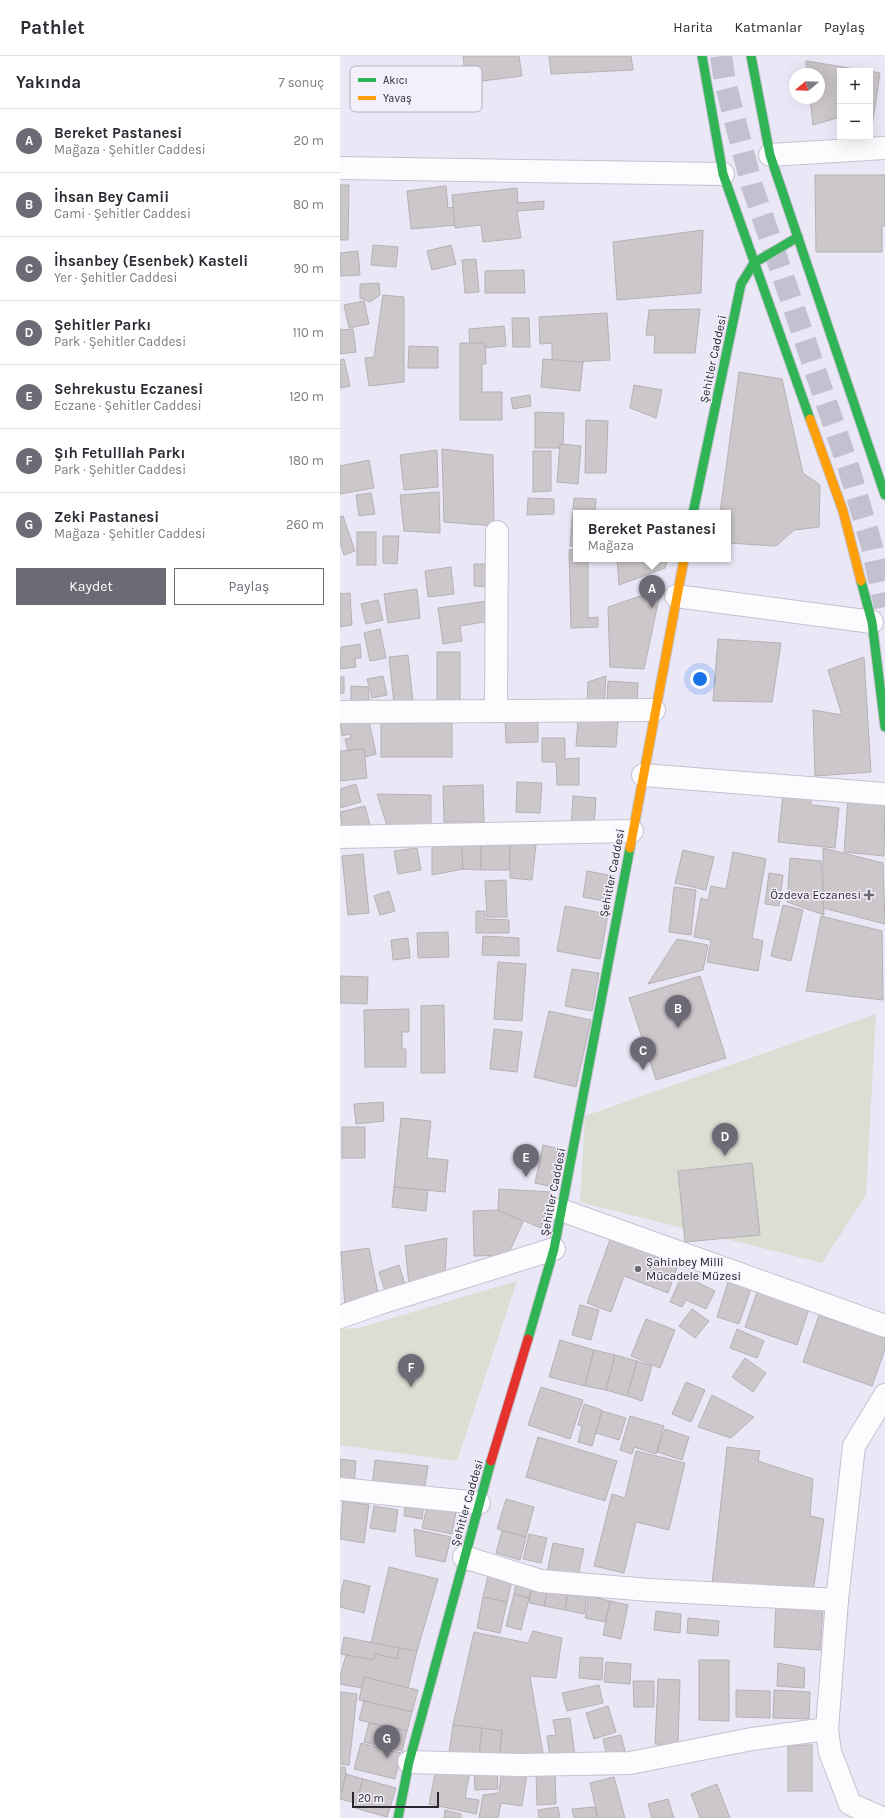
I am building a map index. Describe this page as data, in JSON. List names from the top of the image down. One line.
{"streets":{"street":["Şehitler Caddesi"]},"places":{"health":["Özdeva Eczanesi"],"other":["Şahinbey Milli Mücadele Müzesi"]},"legend":["Akıcı","Yavaş"],"scale_bar":"20 m","north":"left","page":{"header":"Pathlet","nav":["Harita","Katmanlar","Paylaş"],"heading":["Yakında","7 sonuç"],"map_buttons":["+","−"],"list":[{"mark":"A","name":"Bereket Pastanesi","note":"Mağaza · Şehitler Caddesi","value":"20 m"},{"mark":"B","name":"İhsan Bey Camii","note":"Cami · Şehitler Caddesi","value":"80 m"},{"mark":"C","name":"İhsanbey (Esenbek) Kasteli","note":"Yer · Şehitler Caddesi","value":"90 m"},{"mark":"D","name":"Şehitler Parkı","note":"Park · Şehitler Caddesi","value":"110 m"},{"mark":"E","name":"Sehrekustu Eczanesi","note":"Eczane · Şehitler Caddesi","value":"120 m"},{"mark":"F","name":"Şıh Fetulllah Parkı","note":"Park · Şehitler Caddesi","value":"180 m"},{"mark":"G","name":"Zeki Pastanesi","note":"Mağaza · Şehitler Caddesi","value":"260 m"}],"popup":["Bereket Pastanesi","Mağaza"],"buttons":["Kaydet","Paylaş"],"pins":["A","B","C","D","E","F","G"],"scale":"20 m"}}
